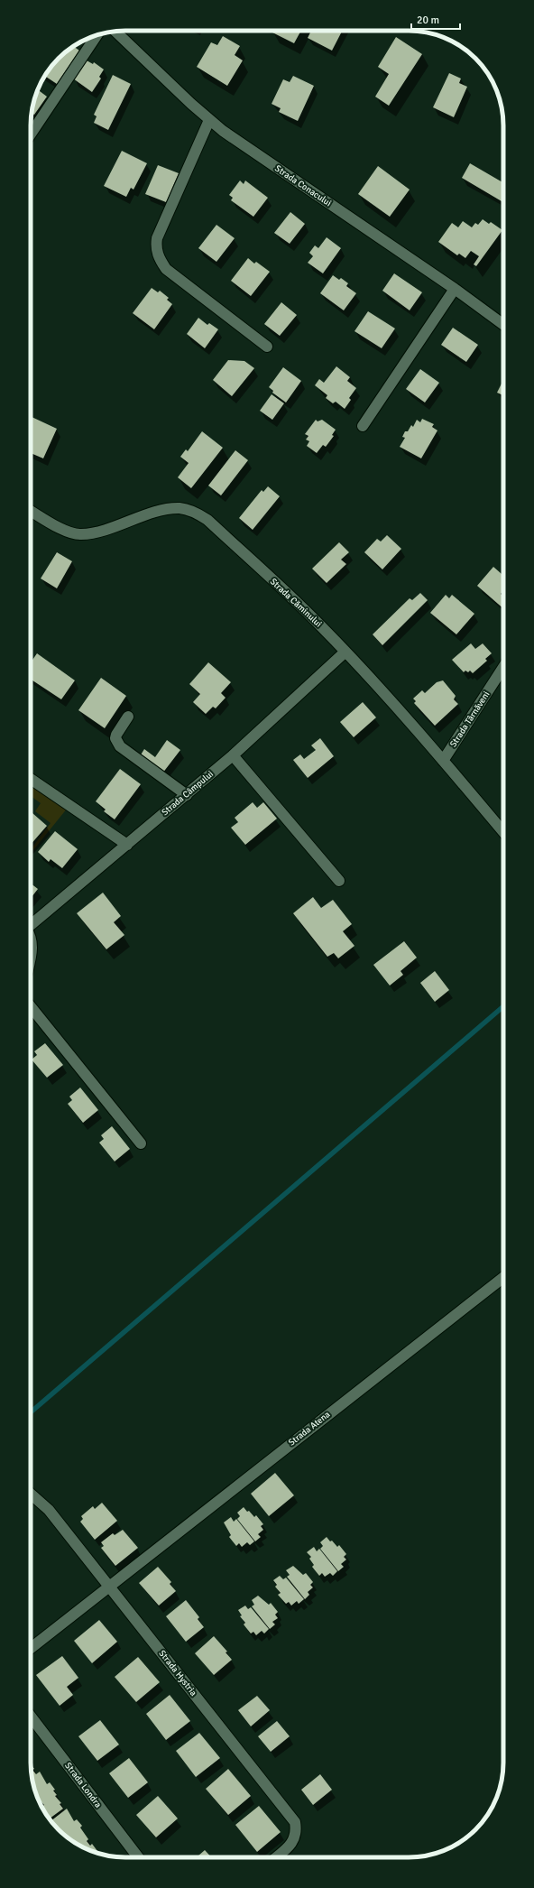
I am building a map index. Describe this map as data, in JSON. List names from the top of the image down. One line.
{"streets":{"street":["Strada Conacului","Strada Căminului","Strada Târnăveni","Strada Câmpului","Strada Atena","Strada Hystria","Strada Londra"]},"crossings":[["Strada Căminului","Strada Târnăveni"],["Strada Căminului","Strada Câmpului"],["Strada Atena","Strada Hystria"]],"scale_bar":"20 m"}
